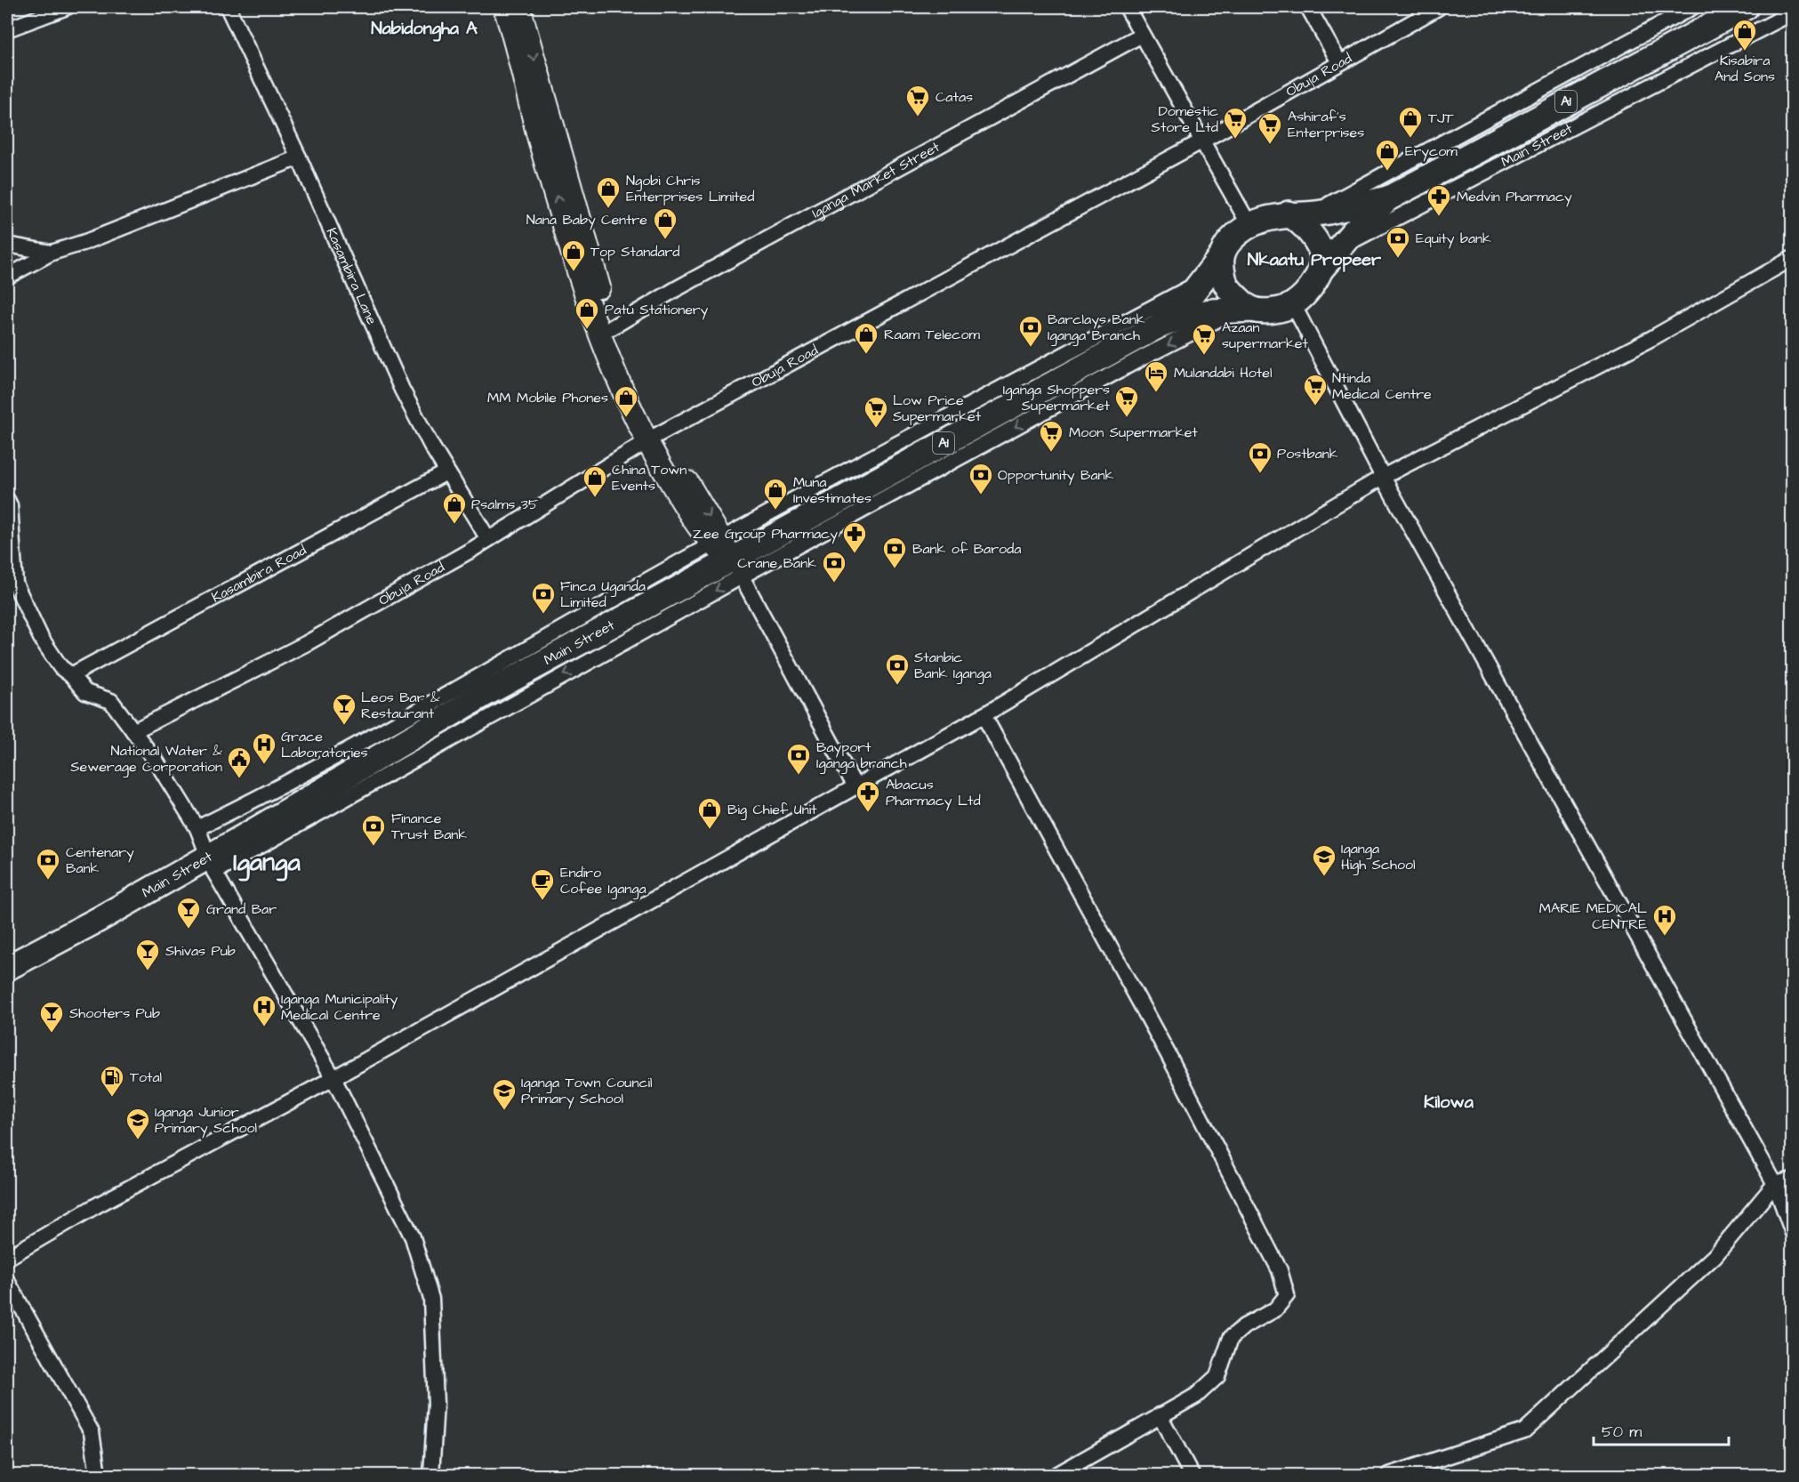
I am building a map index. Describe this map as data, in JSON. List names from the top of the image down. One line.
{"streets":{"main road":["A1","Main Street"],"street":["Obuja Road","Iganga Market Street","Kasambira Lane","Kasambira Road"]},"crossings":[["Obuja Road","Kasambira Lane"],["Kasambira Lane","Kasambira Road"]],"districts":["Nabidongha A","Nkaatu Propeer","Iganga","Kilowa"],"places":{"shop":["Kisabira And Sons","TJT","Erycom","Ngobi Chris Enterprises Limited","Nana Baby Centre","Top Standard","Patu Stationery","Raam Telecom","MM Mobile Phones","China Town Events","Muna Investimates","Psalms 35","Big Chief Unit"],"supermarket":["Catas","Domestic Store Ltd","Ashiraf's Enterprises","Azaan supermarket","Ntinda Medical Centre","Iganga Shoppers Supermarket","Low Price Supermarket","Moon Supermarket"],"pharmacy":["Medvin Pharmacy","Zee Group Pharmacy","Abacus Pharmacy Ltd"],"bank":["Equity bank","Barclays Bank Iganga Branch","Postbank","Opportunity Bank","Bank of Baroda","Crane Bank","Finca Uganda Limited","Stanbic Bank Iganga","Bayport Iganga branch","Finance Trust Bank","Centenary Bank"],"hotel":["Mulandabi Hotel"],"bar":["Leos Bar & Restaurant","Grand Bar","Shivas Pub","Shooters Pub"],"hospital":["Grace Laboratories","MARIE MEDICAL CENTRE","Iganga Municipality Medical Centre"],"public building":["National Water & Sewerage Corporation"],"school or university":["Iganga High School","Iganga Town Council Primary School","Iganga Junior Primary School"],"cafe":["Endiro Cofee Iganga"],"fuel station":["Total"]},"scale_bar":"50 m"}
